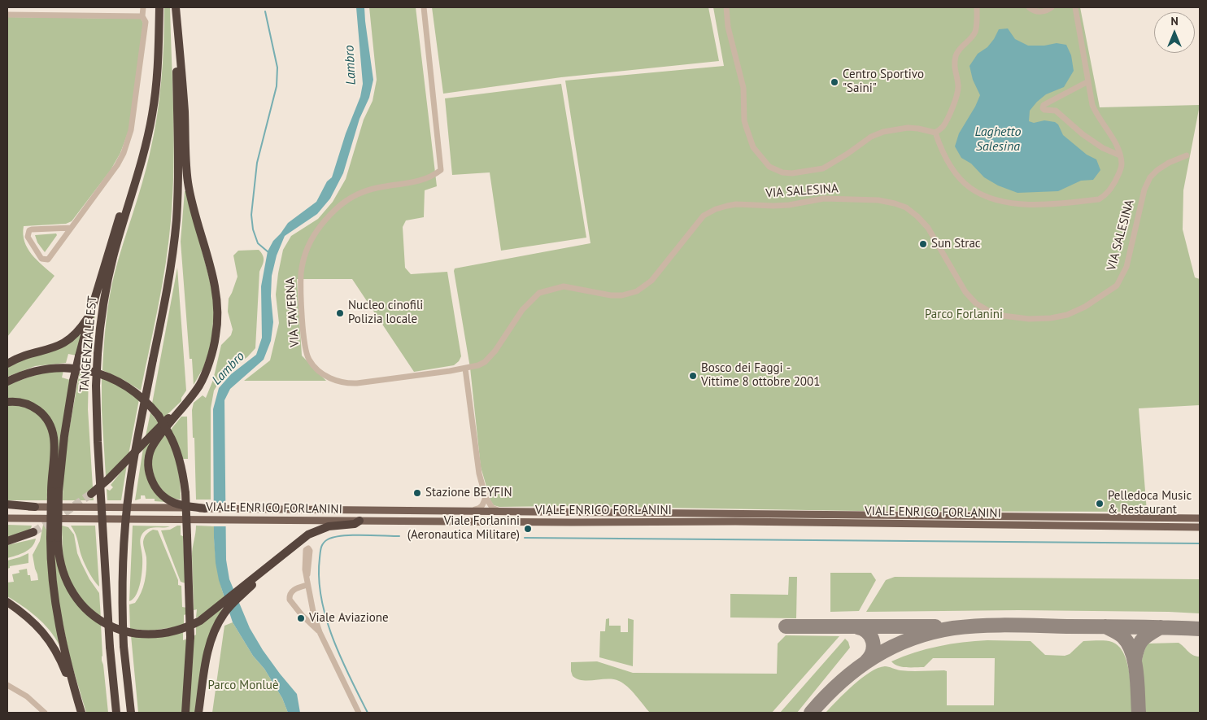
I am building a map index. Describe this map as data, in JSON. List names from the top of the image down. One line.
{"streets":{"highway":["TANGENZIALE EST"],"main road":["VIALE ENRICO FORLANINI"],"street":["VIA SALESINA","VIA TAVERNA"]},"crossings":[["VIA SALESINA","VIA TAVERNA"]],"water":["Lambro","Laghetto Salesina"],"parks":["Parco Forlanini","Parco Monluè"],"places":["Centro Sportivo \"Saini\"","Sun Strac","Nucleo cinofili Polizia locale","Bosco dei Faggi - Vittime 8 ottobre 2001","Stazione BEYFIN","Pelledoca Music & Restaurant","Viale Forlanini (Aeronautica Militare)","Viale Aviazione"],"north":"top"}
